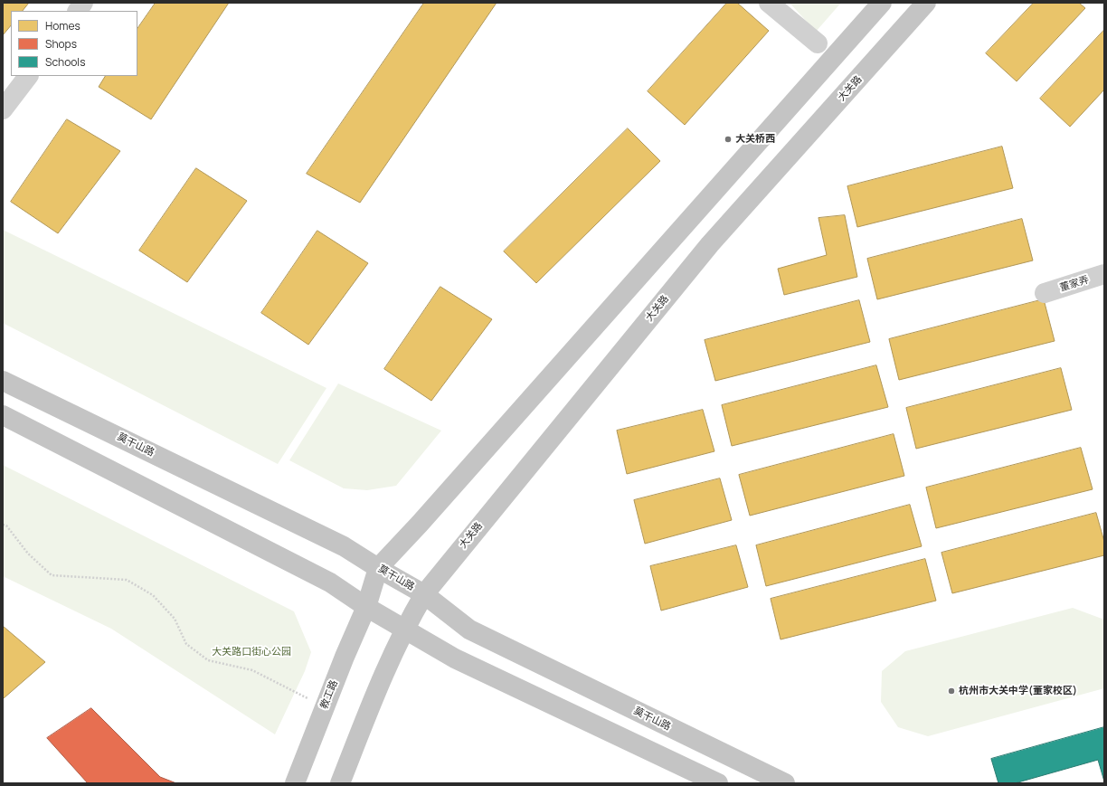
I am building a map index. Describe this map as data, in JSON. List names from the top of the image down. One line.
{"streets":{"main road":["大关路","莫干山路","教工路"],"street":["董家弄"]},"crossings":[["大关路","莫干山路"]],"parks":["大关路口街心公园"],"places":["大关桥西","杭州市大关中学(董家校区)"],"legend":["Homes","Shops","Schools"]}
